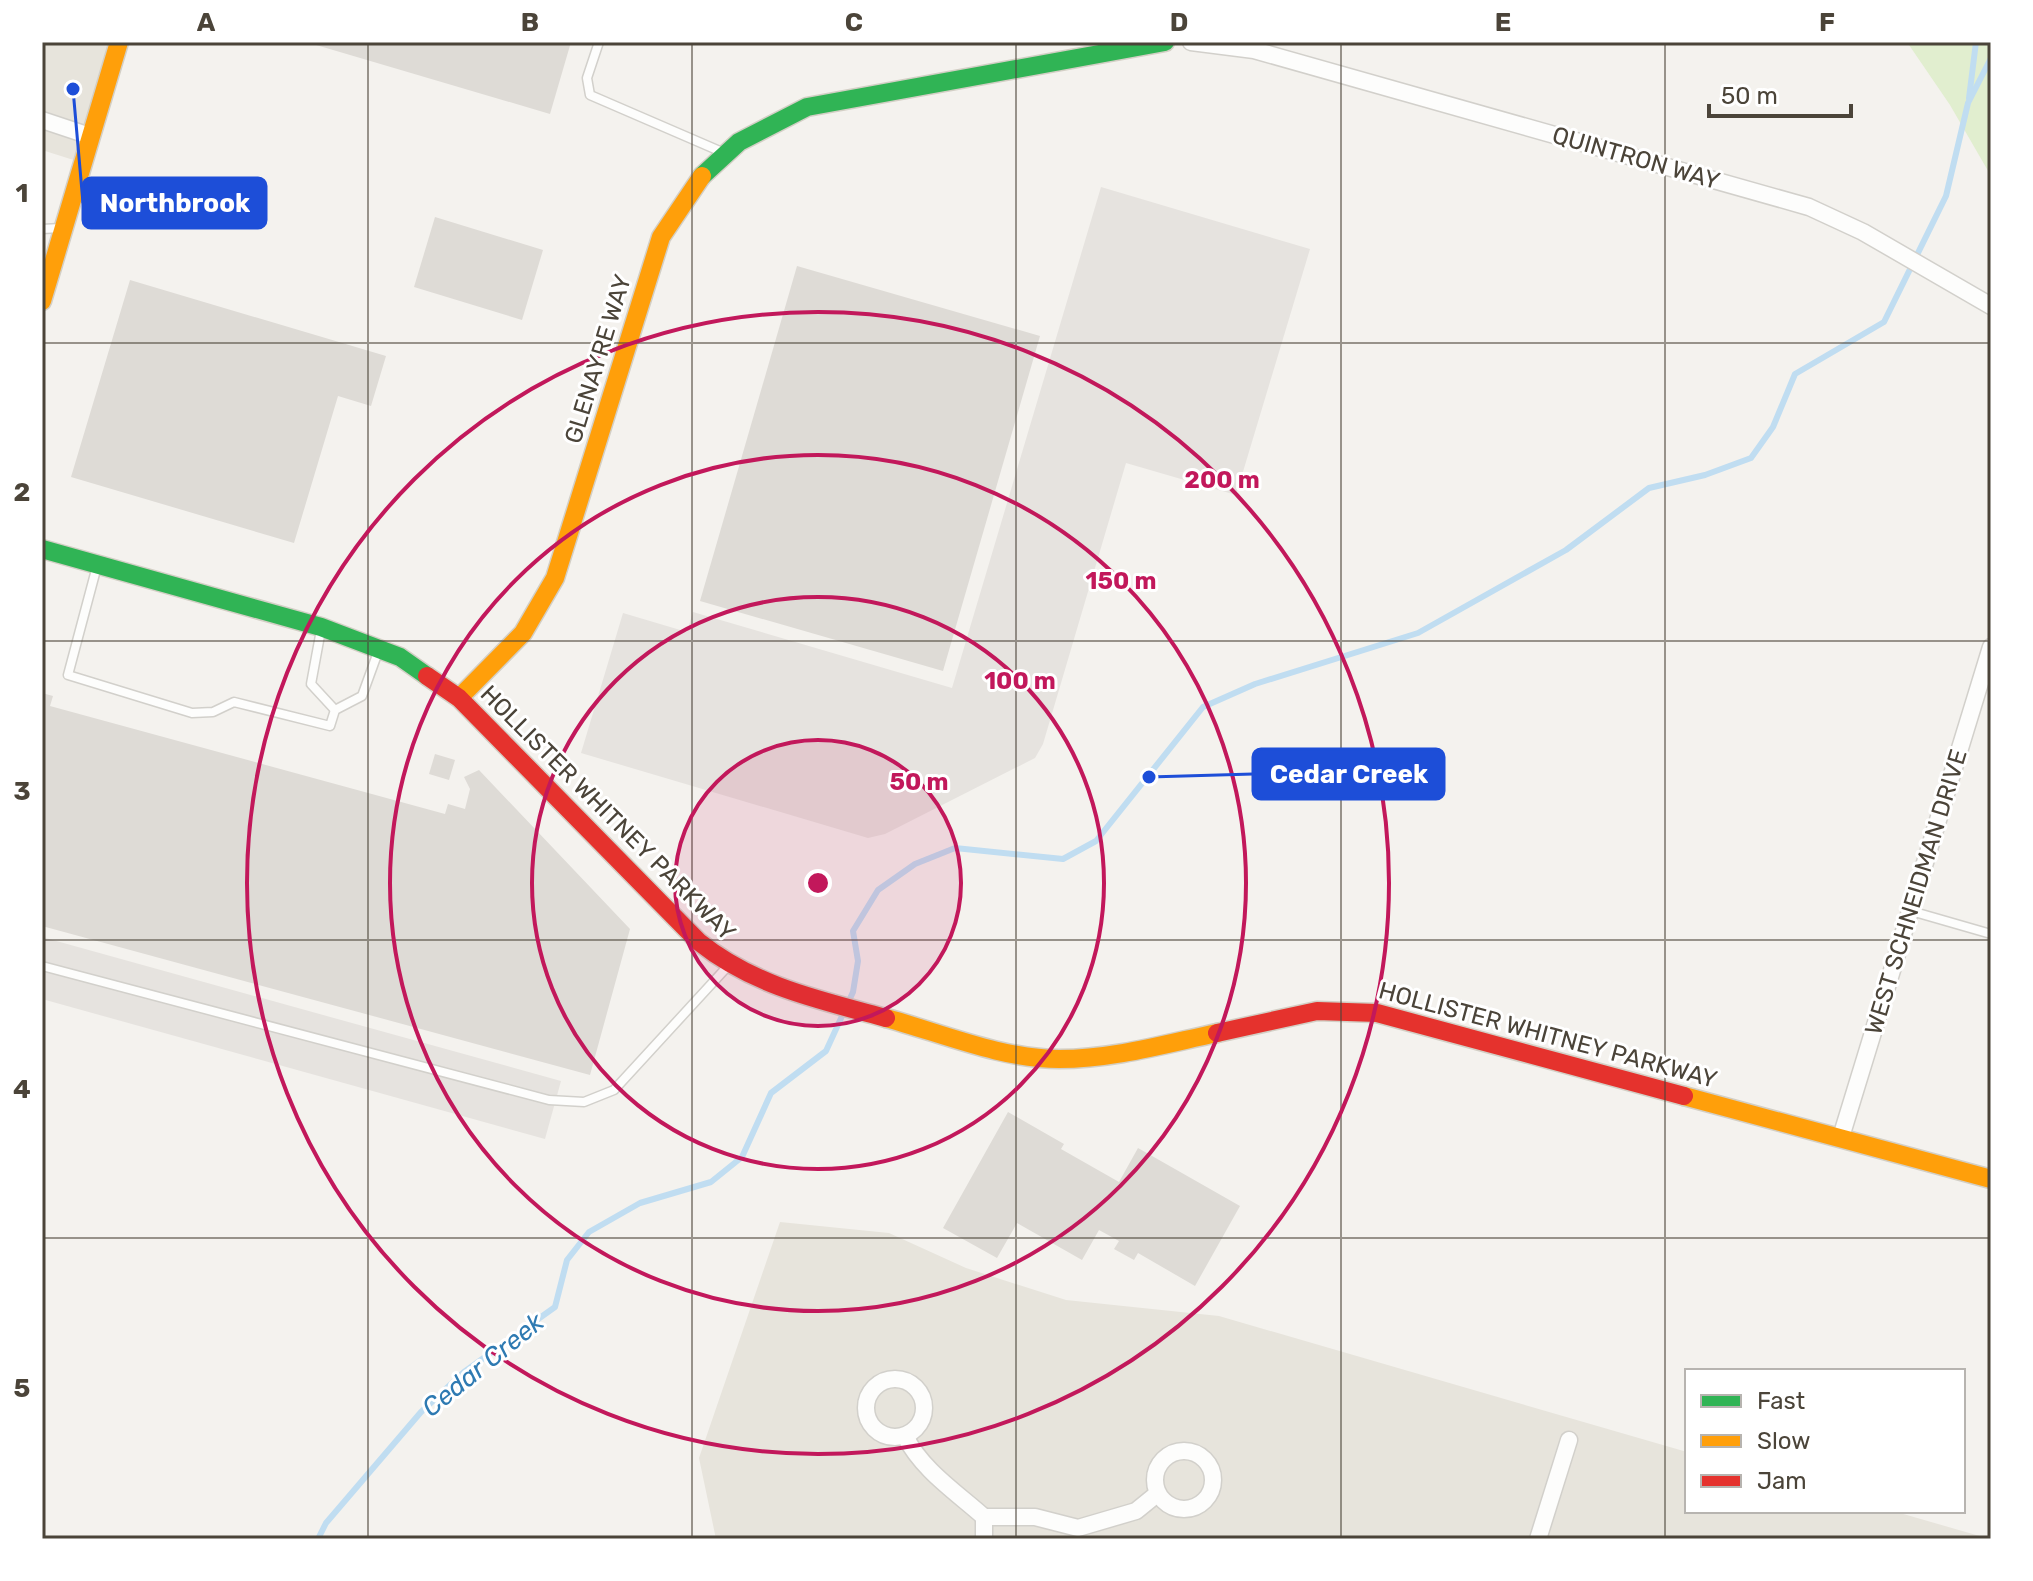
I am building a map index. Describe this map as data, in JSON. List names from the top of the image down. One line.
{"streets":{"street":["QUINTRON WAY","GLENAYRE WAY","HOLLISTER WHITNEY PARKWAY","WEST SCHNEIDMAN DRIVE"]},"crossings":[["GLENAYRE WAY","HOLLISTER WHITNEY PARKWAY"],["HOLLISTER WHITNEY PARKWAY","WEST SCHNEIDMAN DRIVE"]],"water":["Cedar Creek"],"places":["Northbrook","Cedar Creek"],"legend":["Fast","Slow","Jam"],"scale_bar":"50 m","grid":{"columns":["A","B","C","D","E","F"],"rows":["1","2","3","4","5"]},"rings":["200 m","150 m","100 m","50 m"]}
